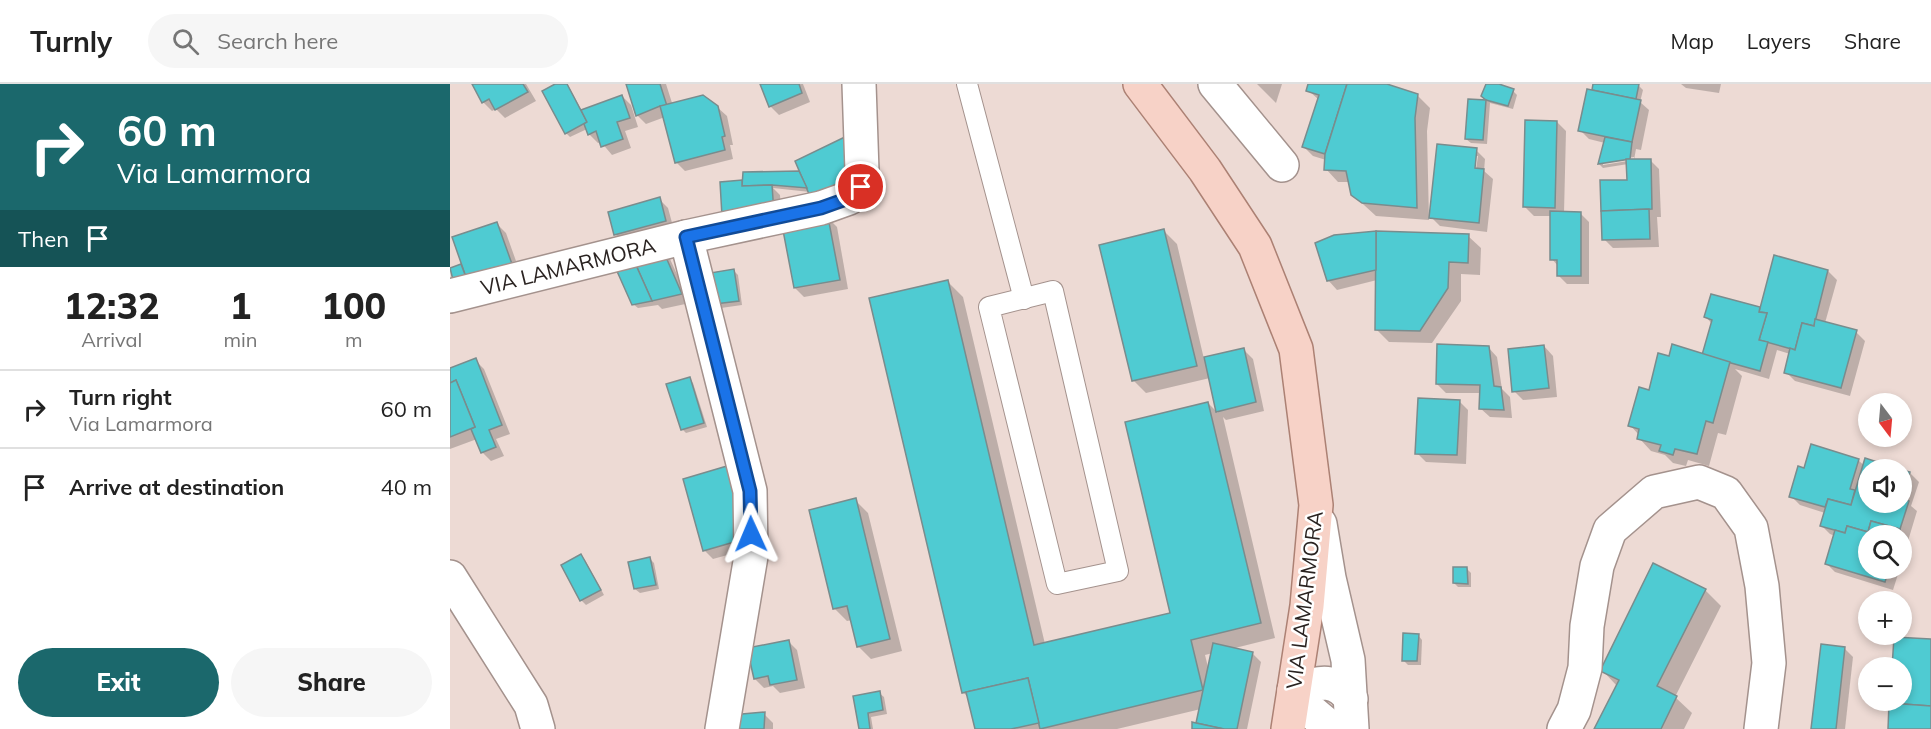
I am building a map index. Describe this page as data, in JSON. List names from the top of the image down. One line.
{"streets":{"main road":["VIA LAMARMORA"]},"north":"bottom","page":{"header":"Turnly","search":"Search here","nav":["Map","Layers","Share"],"turn":["60 m","Via Lamarmora"],"then":"Then","eta":["12:32","Arrival","1","min","100","m"],"list":[{"name":"Turn right","note":"Via Lamarmora","value":"60 m"},{"name":"Arrive at destination","value":"40 m"}],"map_buttons":["+","−"],"buttons":["Exit","Share"]}}
